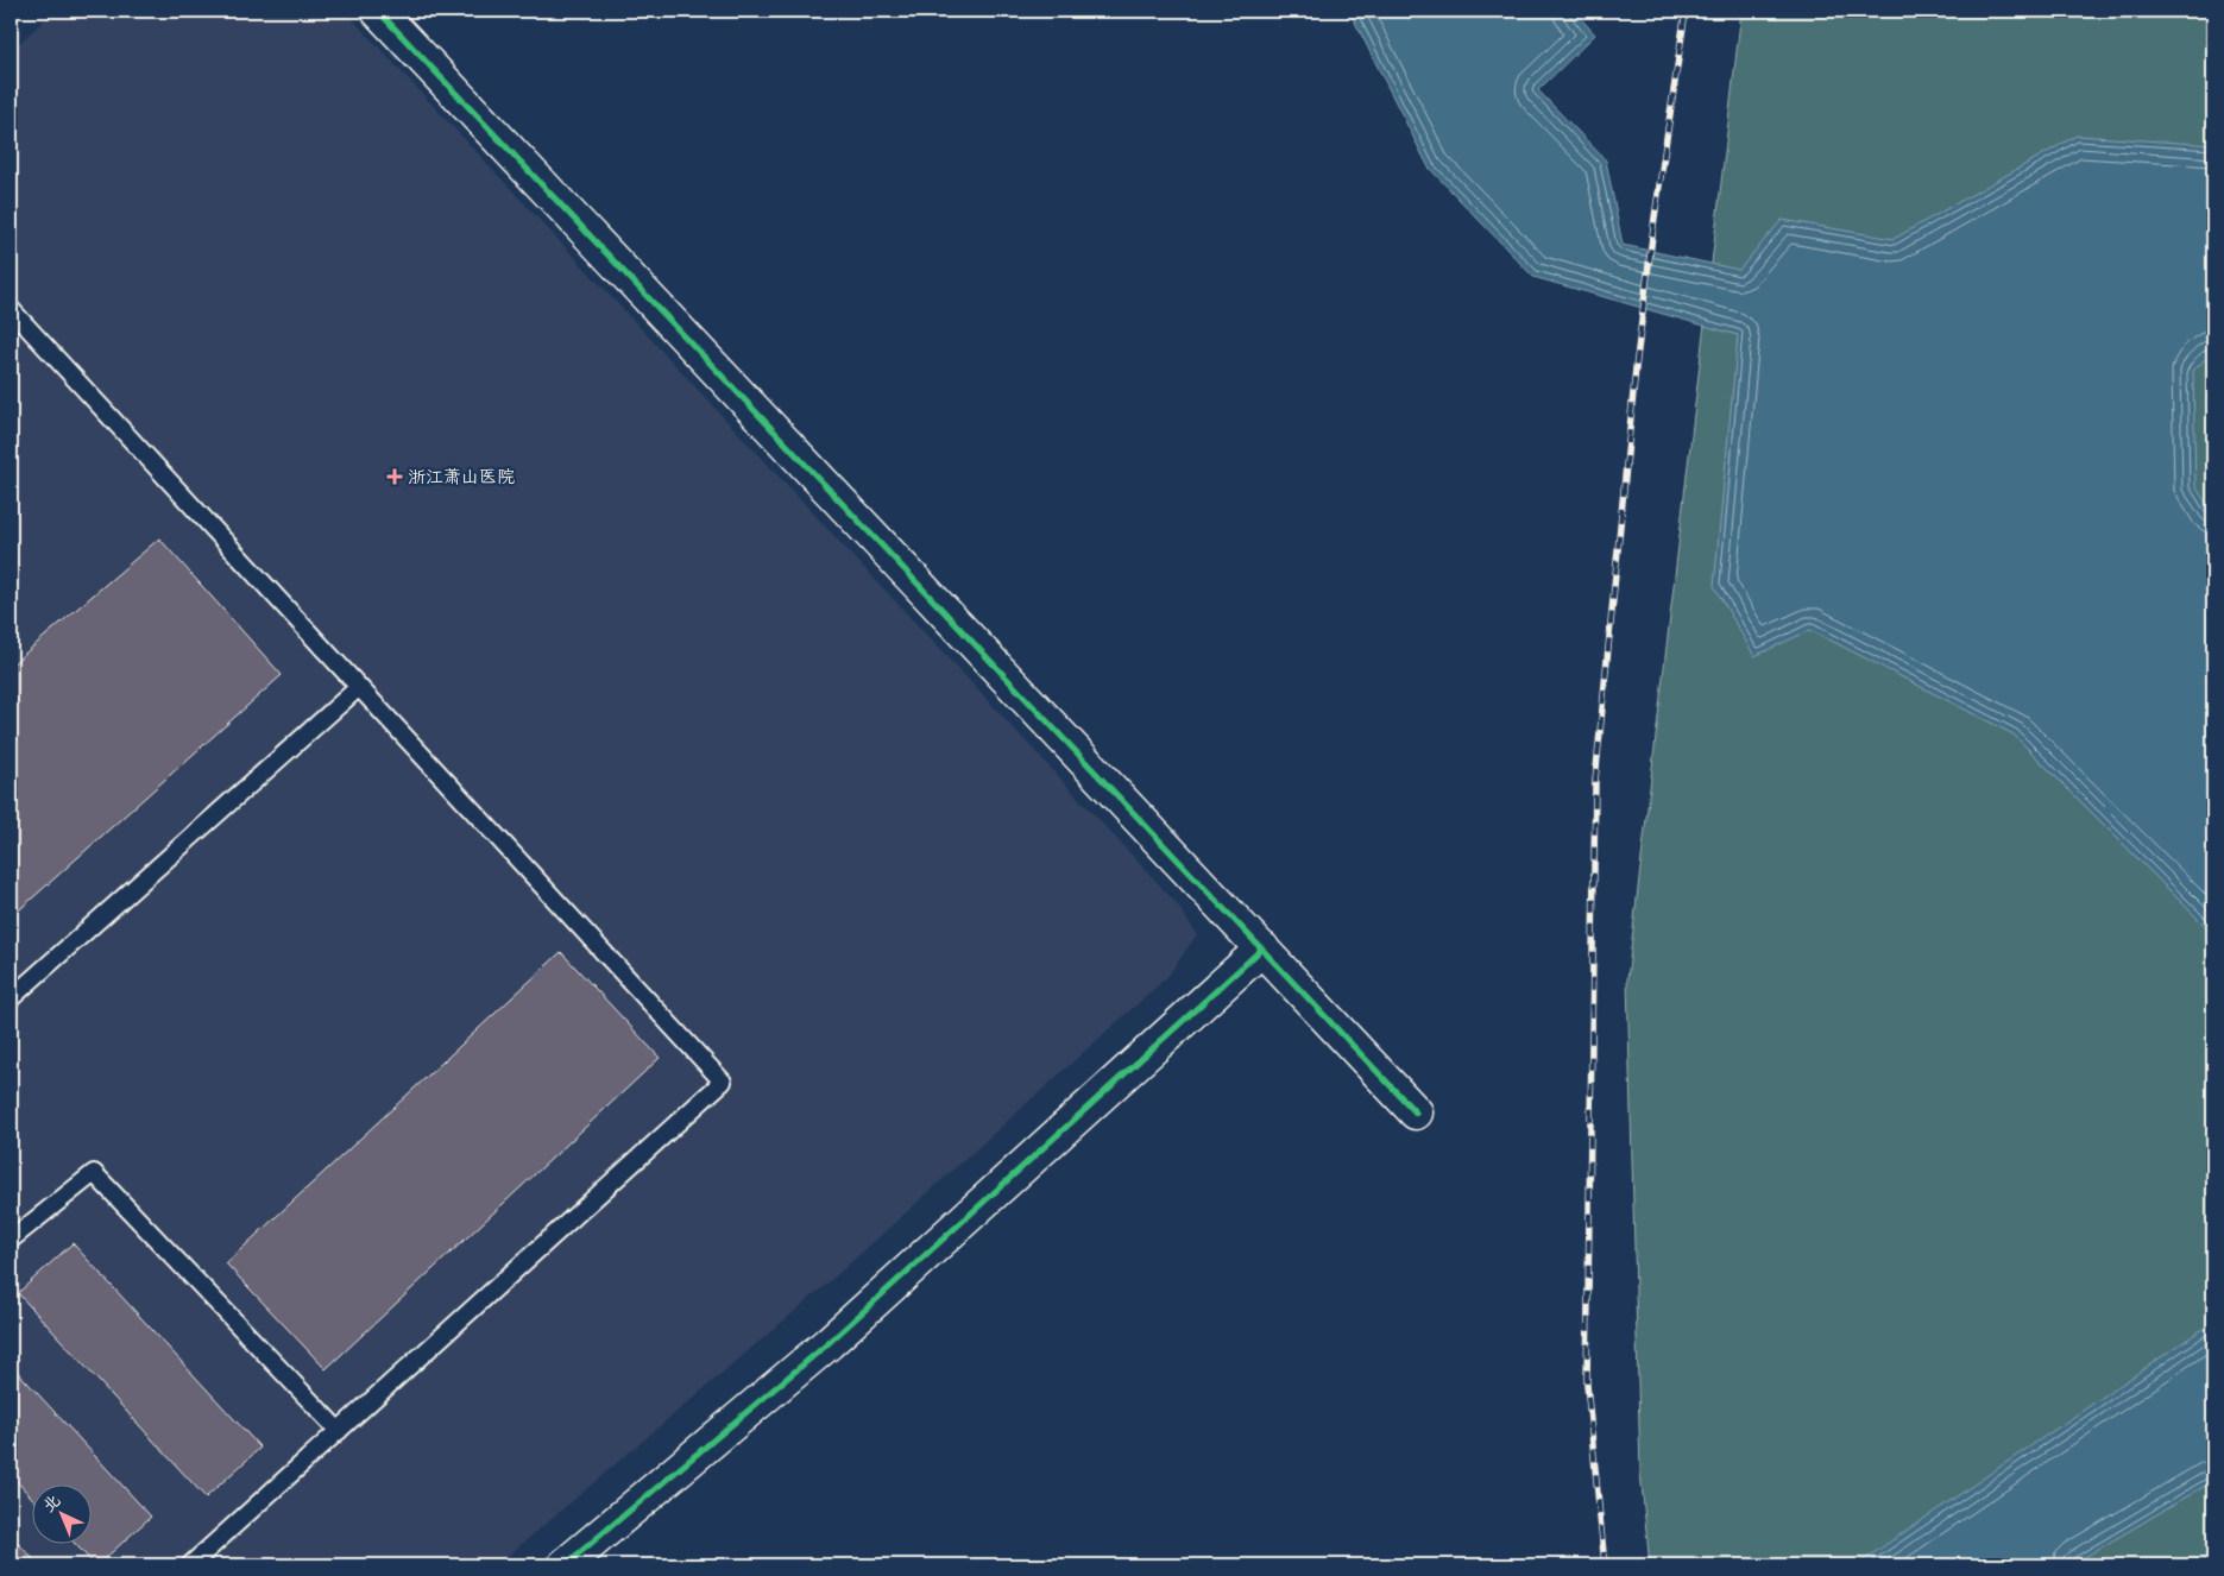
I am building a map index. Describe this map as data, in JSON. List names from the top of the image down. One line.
{"places":{"health":["浙江萧山医院"]},"north":"top left"}
